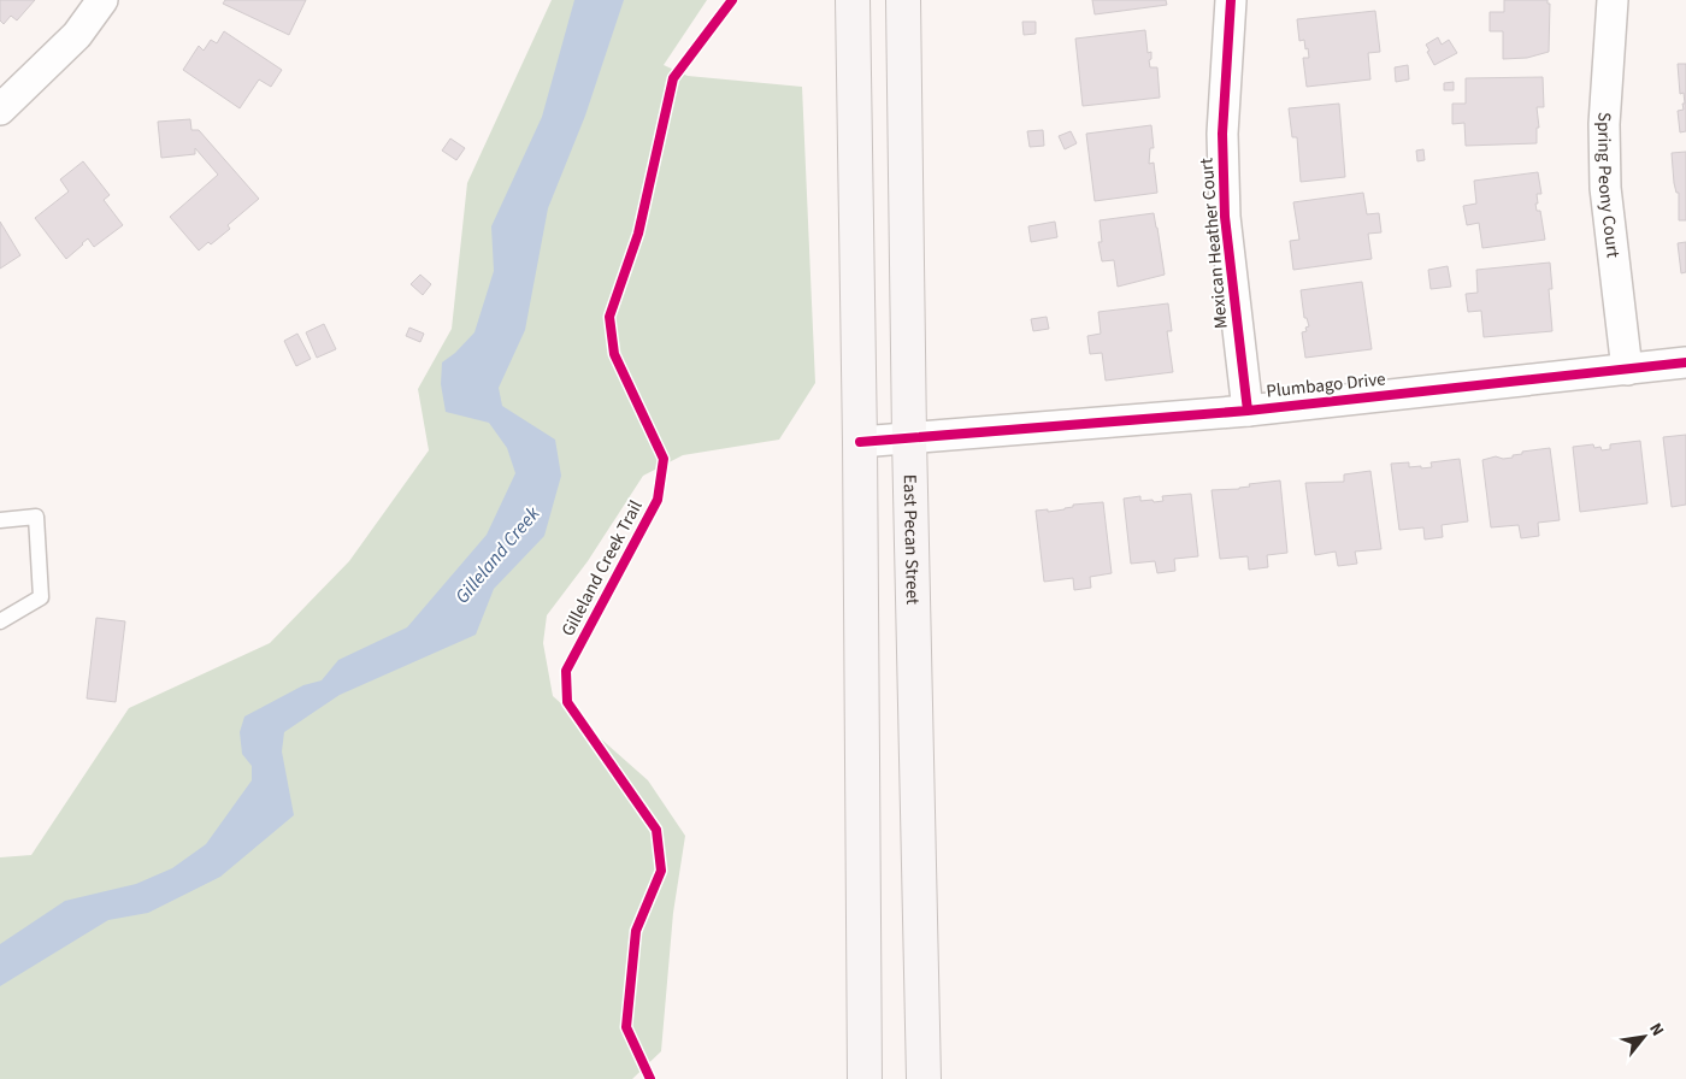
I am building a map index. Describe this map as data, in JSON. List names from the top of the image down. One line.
{"streets":{"main road":["East Pecan Street"],"street":["Spring Peony Court","Mexican Heather Court","Plumbago Drive"],"cycle path":["Gilleland Creek Trail"]},"crossings":[["Spring Peony Court","Plumbago Drive"],["Mexican Heather Court","Plumbago Drive"],["Plumbago Drive","East Pecan Street"]],"water":["Gilleland Creek"],"north":"top right"}
